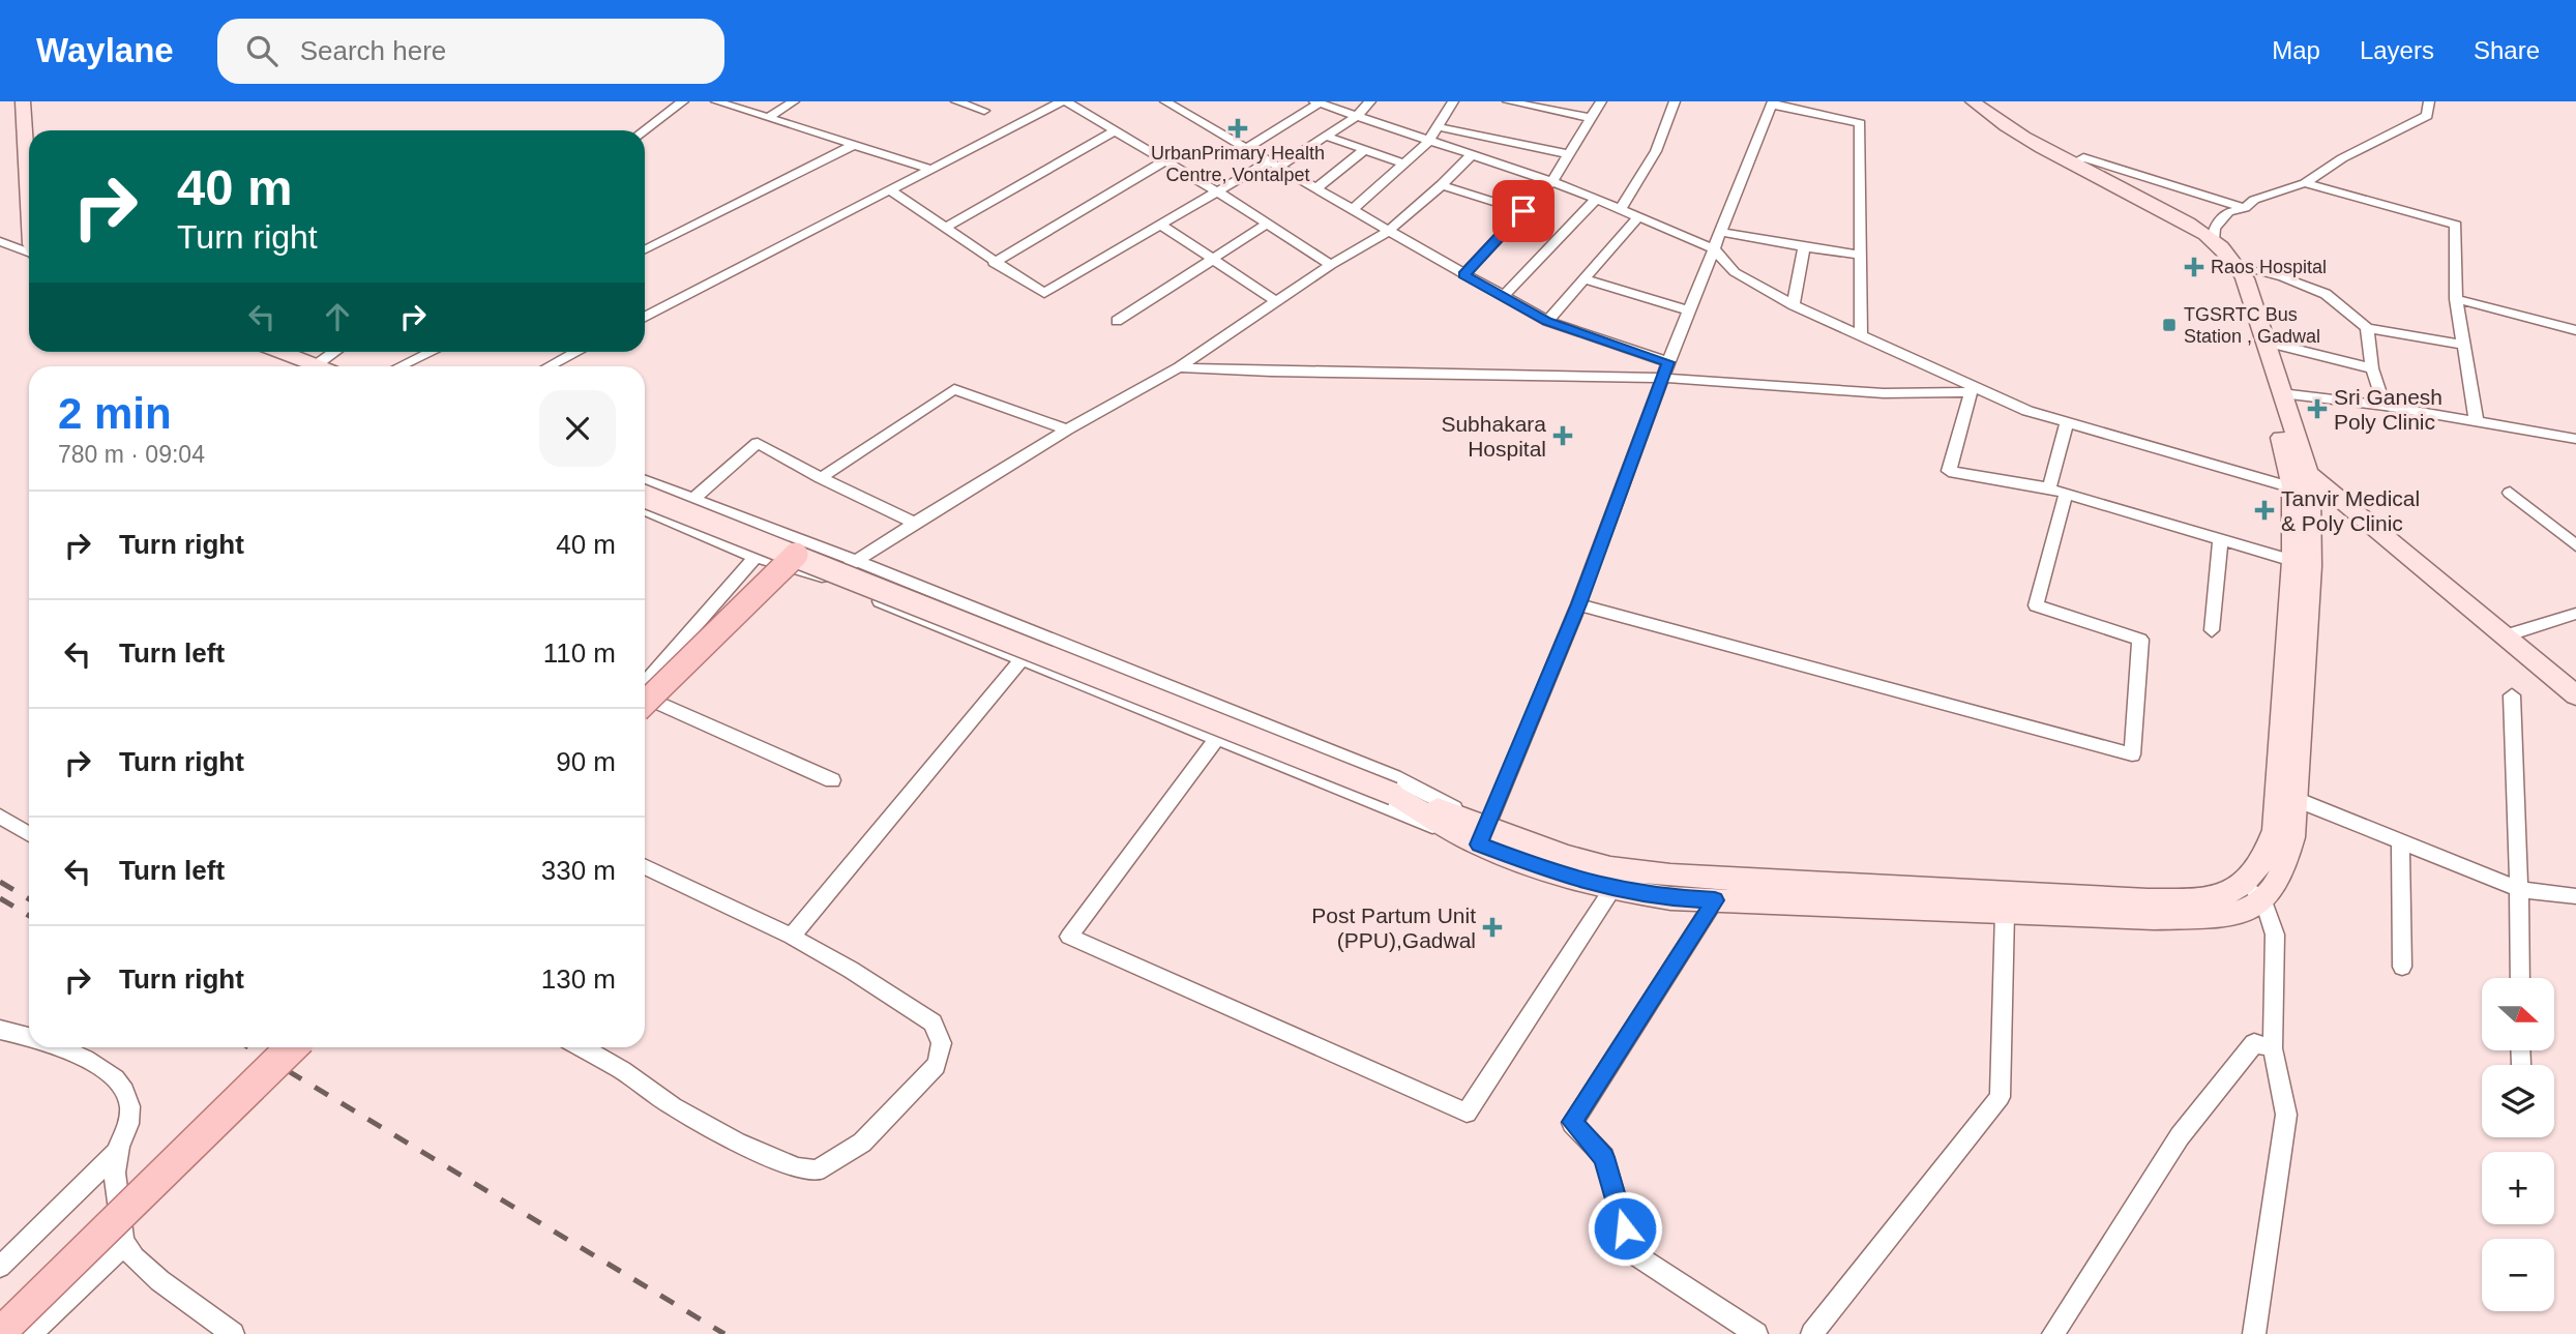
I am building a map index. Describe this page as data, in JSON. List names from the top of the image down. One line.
{"places":{"health":["UrbanPrimary Health Centre, Vontalpet","Raos Hospital","Sri Ganesh Poly Clinic","Subhakara Hospital","Tanvir Medical & Poly Clinic","Post Partum Unit (PPU),Gadwal"],"transit":["TGSRTC Bus Station , Gadwal"]},"north":"right","page":{"header":"Waylane","search":"Search here","nav":["Map","Layers","Share"],"turn":["40 m","Turn right"],"heading":["2 min","780 m · 09:04"],"list":[{"name":"Turn right","value":"40 m"},{"name":"Turn left","value":"110 m"},{"name":"Turn right","value":"90 m"},{"name":"Turn left","value":"330 m"},{"name":"Turn right","value":"130 m"}],"map_buttons":["+","−"]}}
